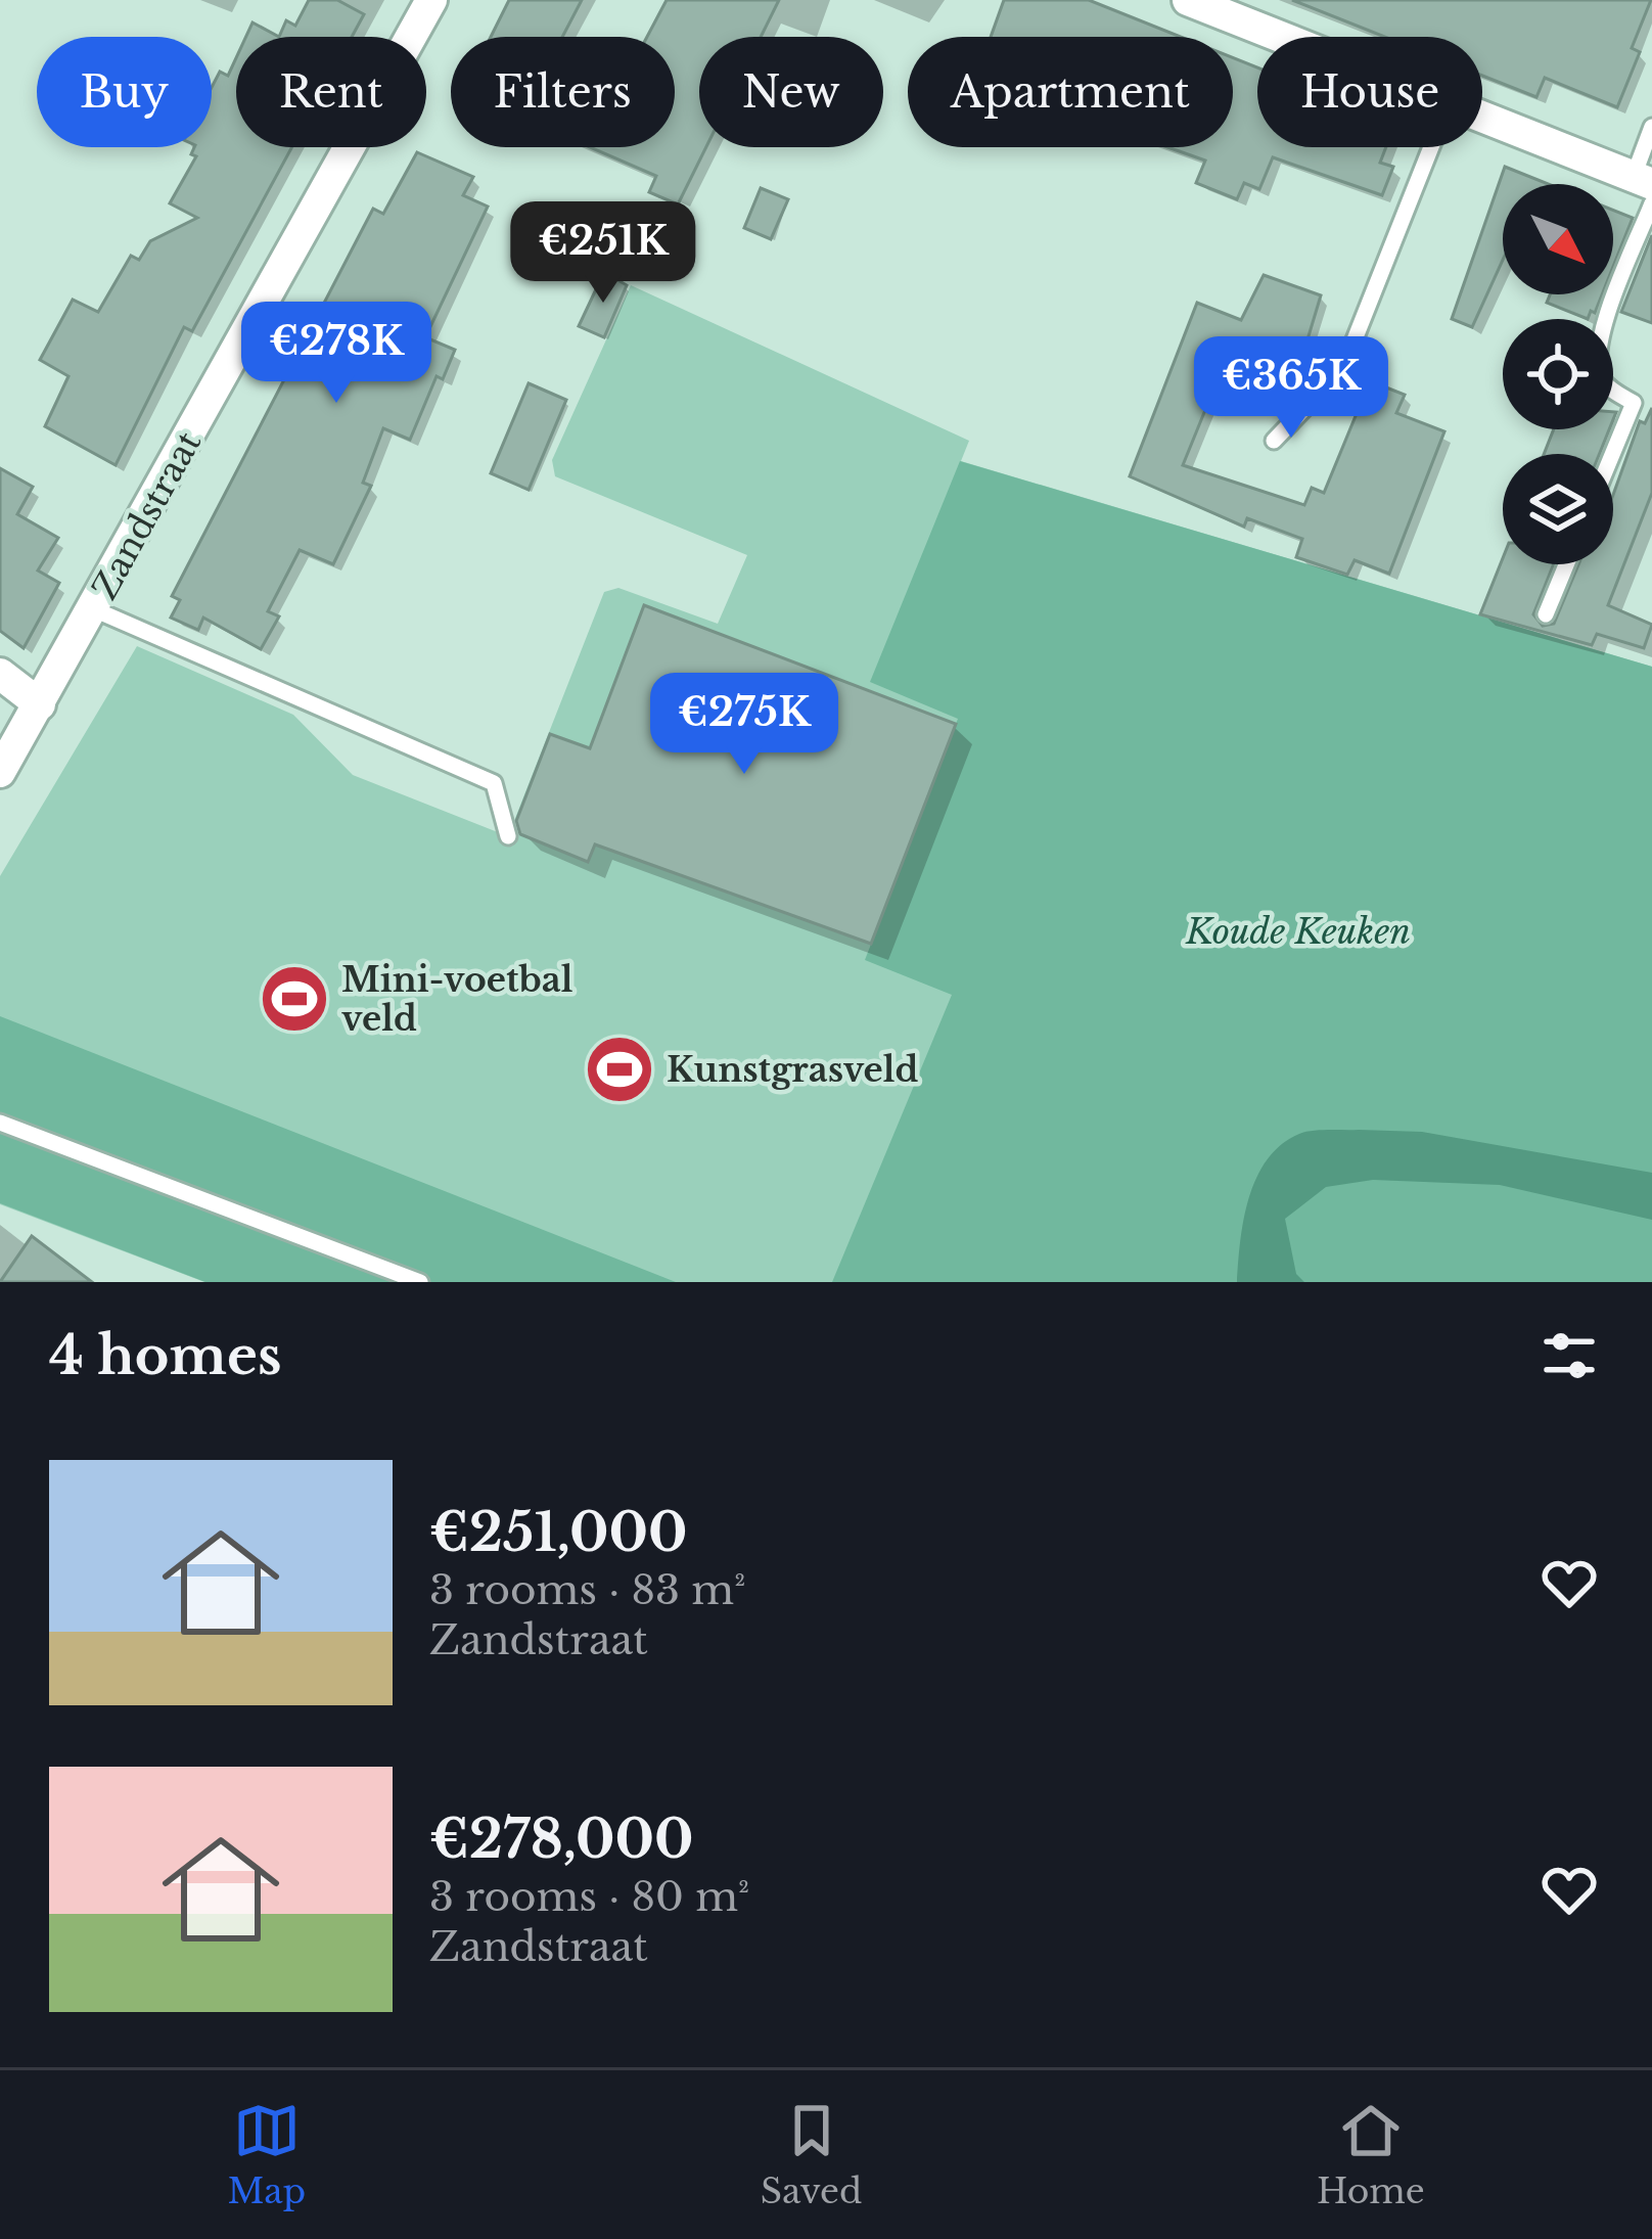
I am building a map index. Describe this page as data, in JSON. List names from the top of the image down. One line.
{"streets":{"street":["Zandstraat"]},"parks":["Koude Keuken"],"places":{"sports":["Mini-voetbal veld","Kunstgrasveld"]},"north":"bottom right","page":{"chip":["Buy","Rent","Filters","New","Apartment","House"],"price":["€251K","€278K","€365K","€275K"],"heading":"4 homes","list":[{"name":"€251,000","note":"3 rooms · 83 m² · Zandstraat"},{"name":"€278,000","note":"3 rooms · 80 m² · Zandstraat"}],"tabs":["Map","Saved","Home"]}}
